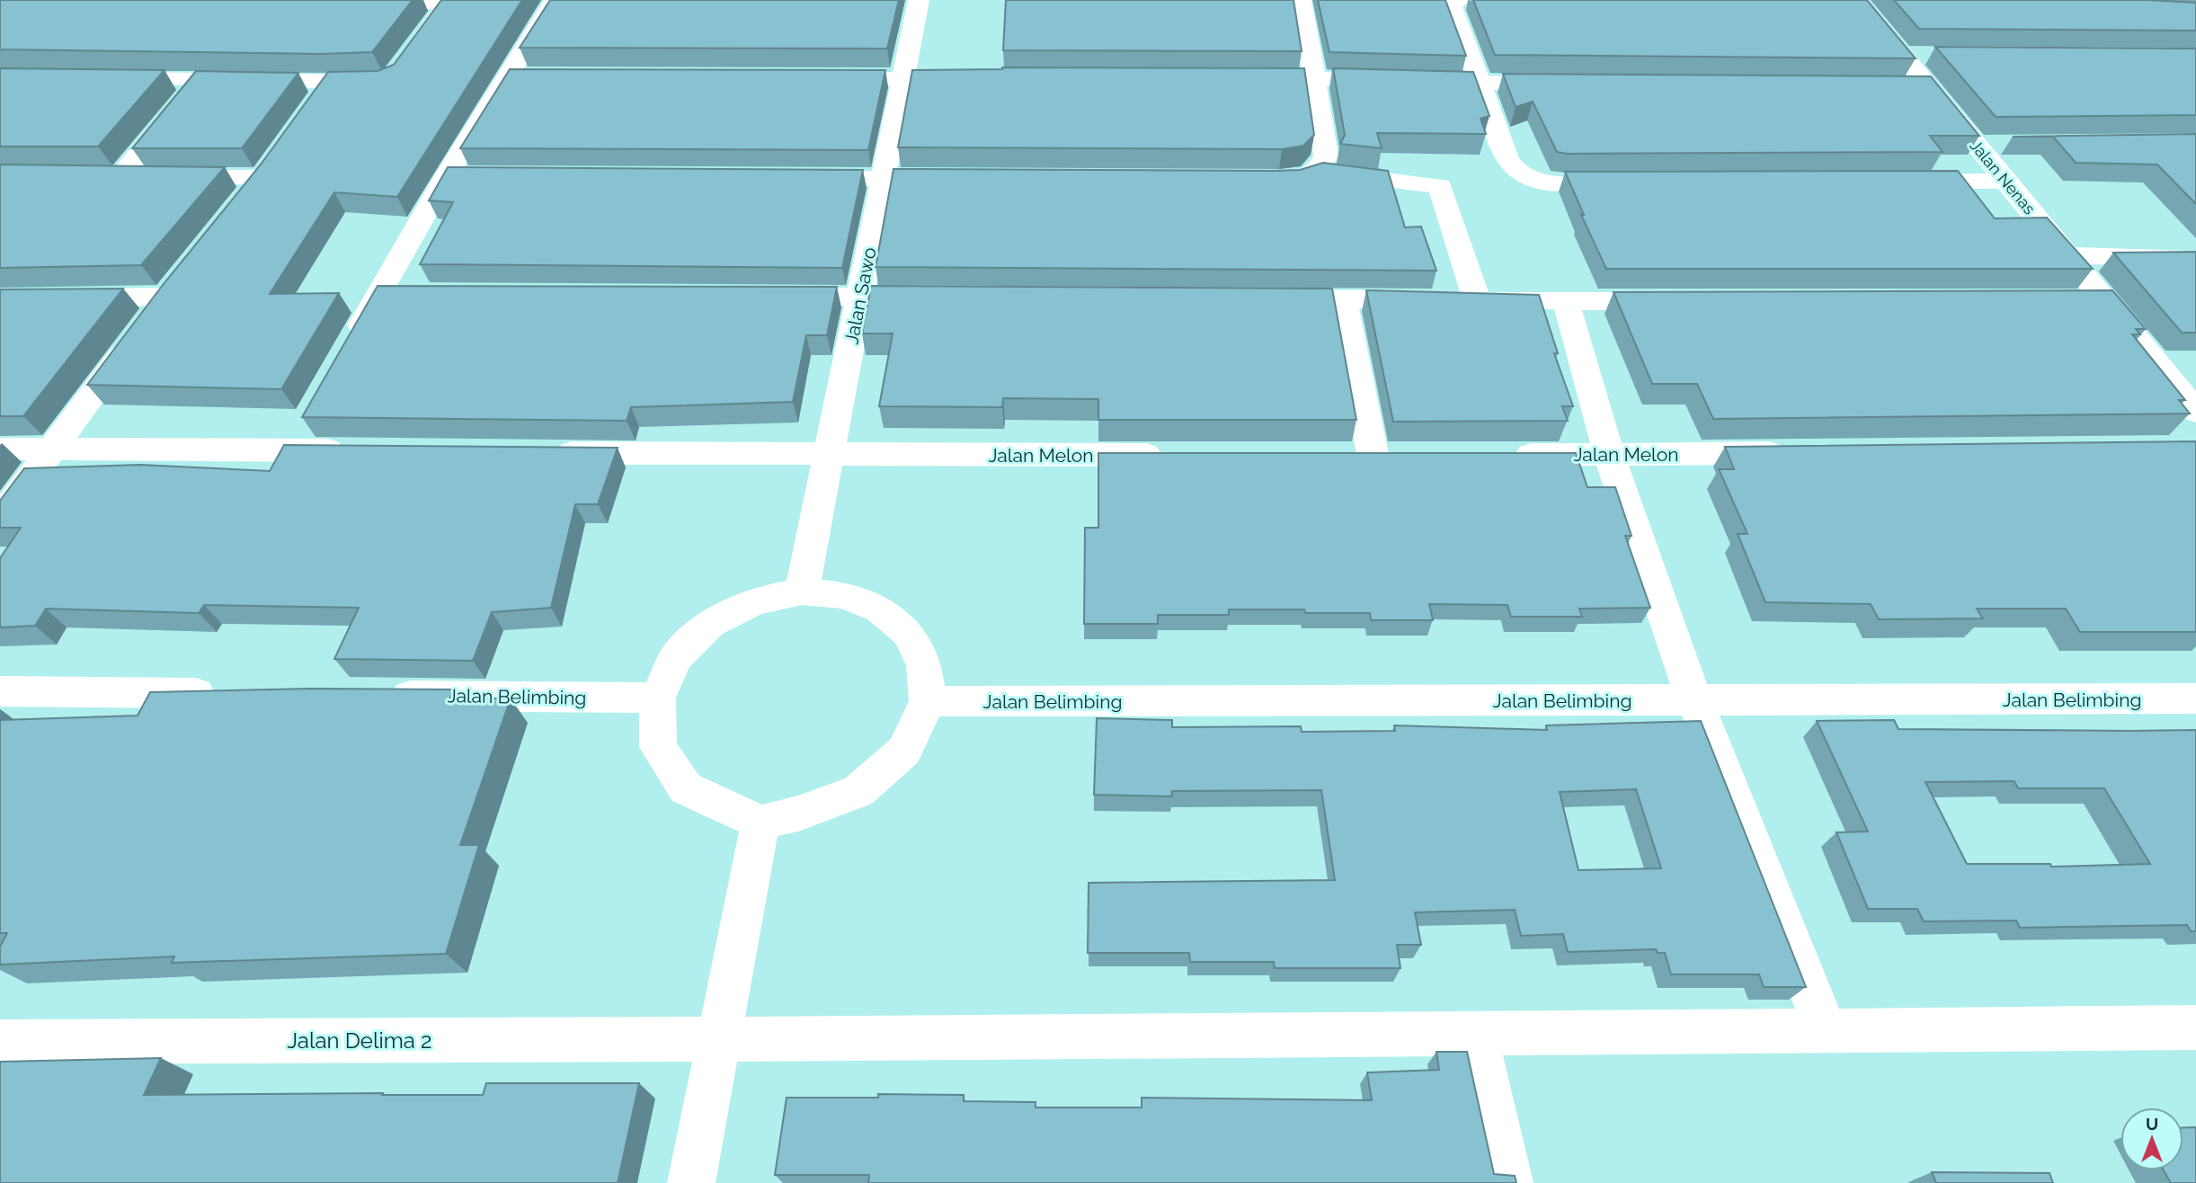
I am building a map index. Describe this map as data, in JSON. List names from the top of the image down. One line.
{"streets":{"street":["Jalan Nenas","Jalan Sawo","Jalan Melon","Jalan Belimbing","Jalan Delima 2"]},"crossings":[["Jalan Sawo","Jalan Melon"]],"north":"top"}
